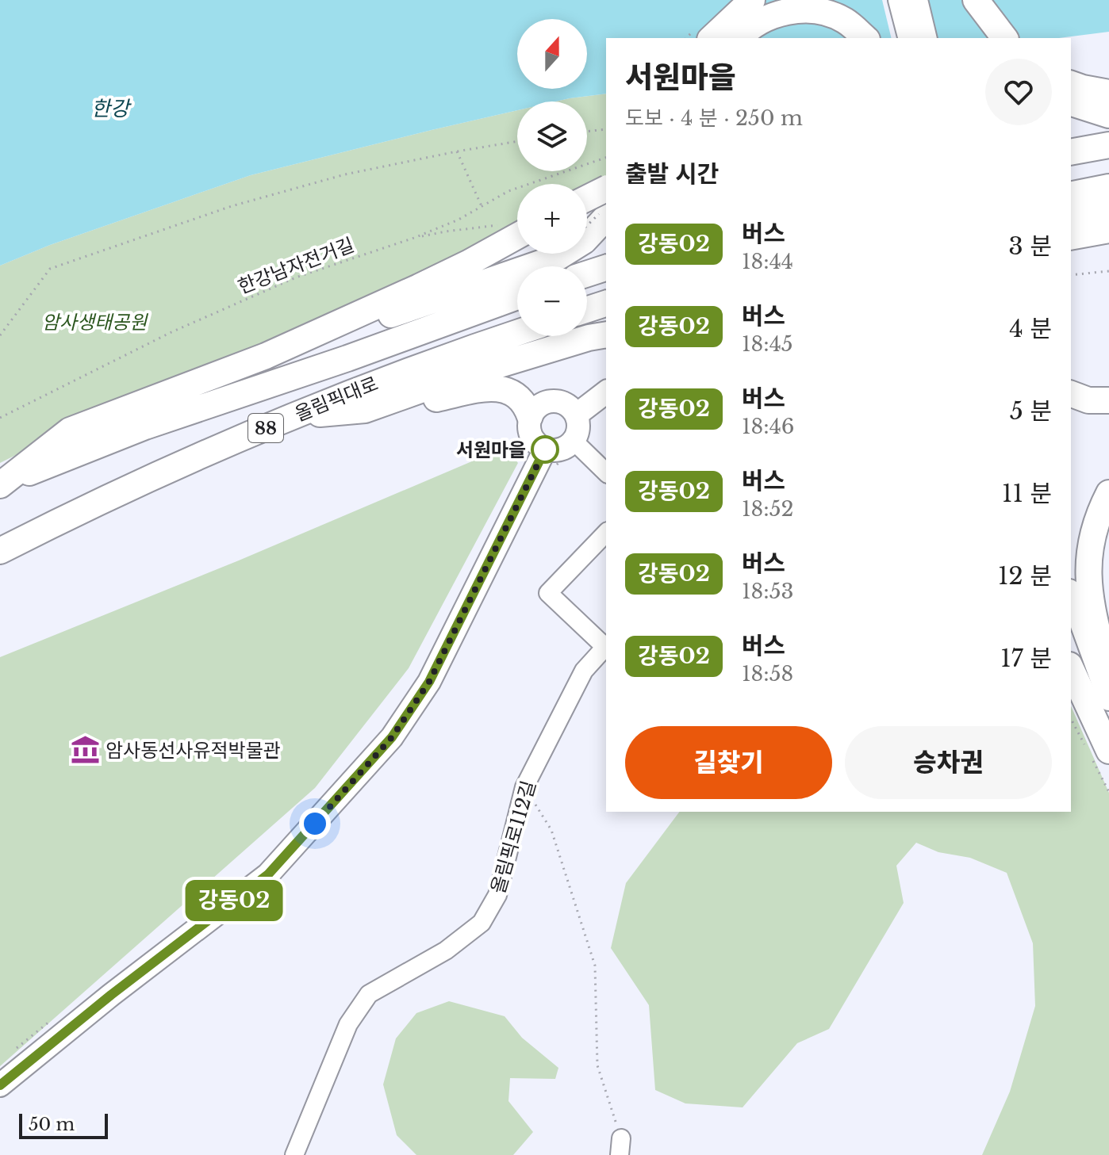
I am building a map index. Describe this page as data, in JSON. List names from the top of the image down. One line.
{"streets":{"highway":["올림픽대로","88"],"street":["올림픽로112길"],"path":["한강남자전거길"]},"water":["한강"],"parks":["암사생태공원"],"places":{"other":["서원마을"],"museum":["암사동선사유적박물관"]},"lines":["bus line 강동02"],"scale_bar":"50 m","north":"top","page":{"on_map":"강동02","map_buttons":["+","−"],"heading":[["서원마을","도보 · 4 분 · 250 m"],"출발 시간"],"list":[{"mark":"강동02","name":"버스","note":"18:44","value":"3 분"},{"mark":"강동02","name":"버스","note":"18:45","value":"4 분"},{"mark":"강동02","name":"버스","note":"18:46","value":"5 분"},{"mark":"강동02","name":"버스","note":"18:52","value":"11 분"},{"mark":"강동02","name":"버스","note":"18:53","value":"12 분"},{"mark":"강동02","name":"버스","note":"18:58","value":"17 분"}],"buttons":["길찾기","승차권"],"scale":"50 m"}}
